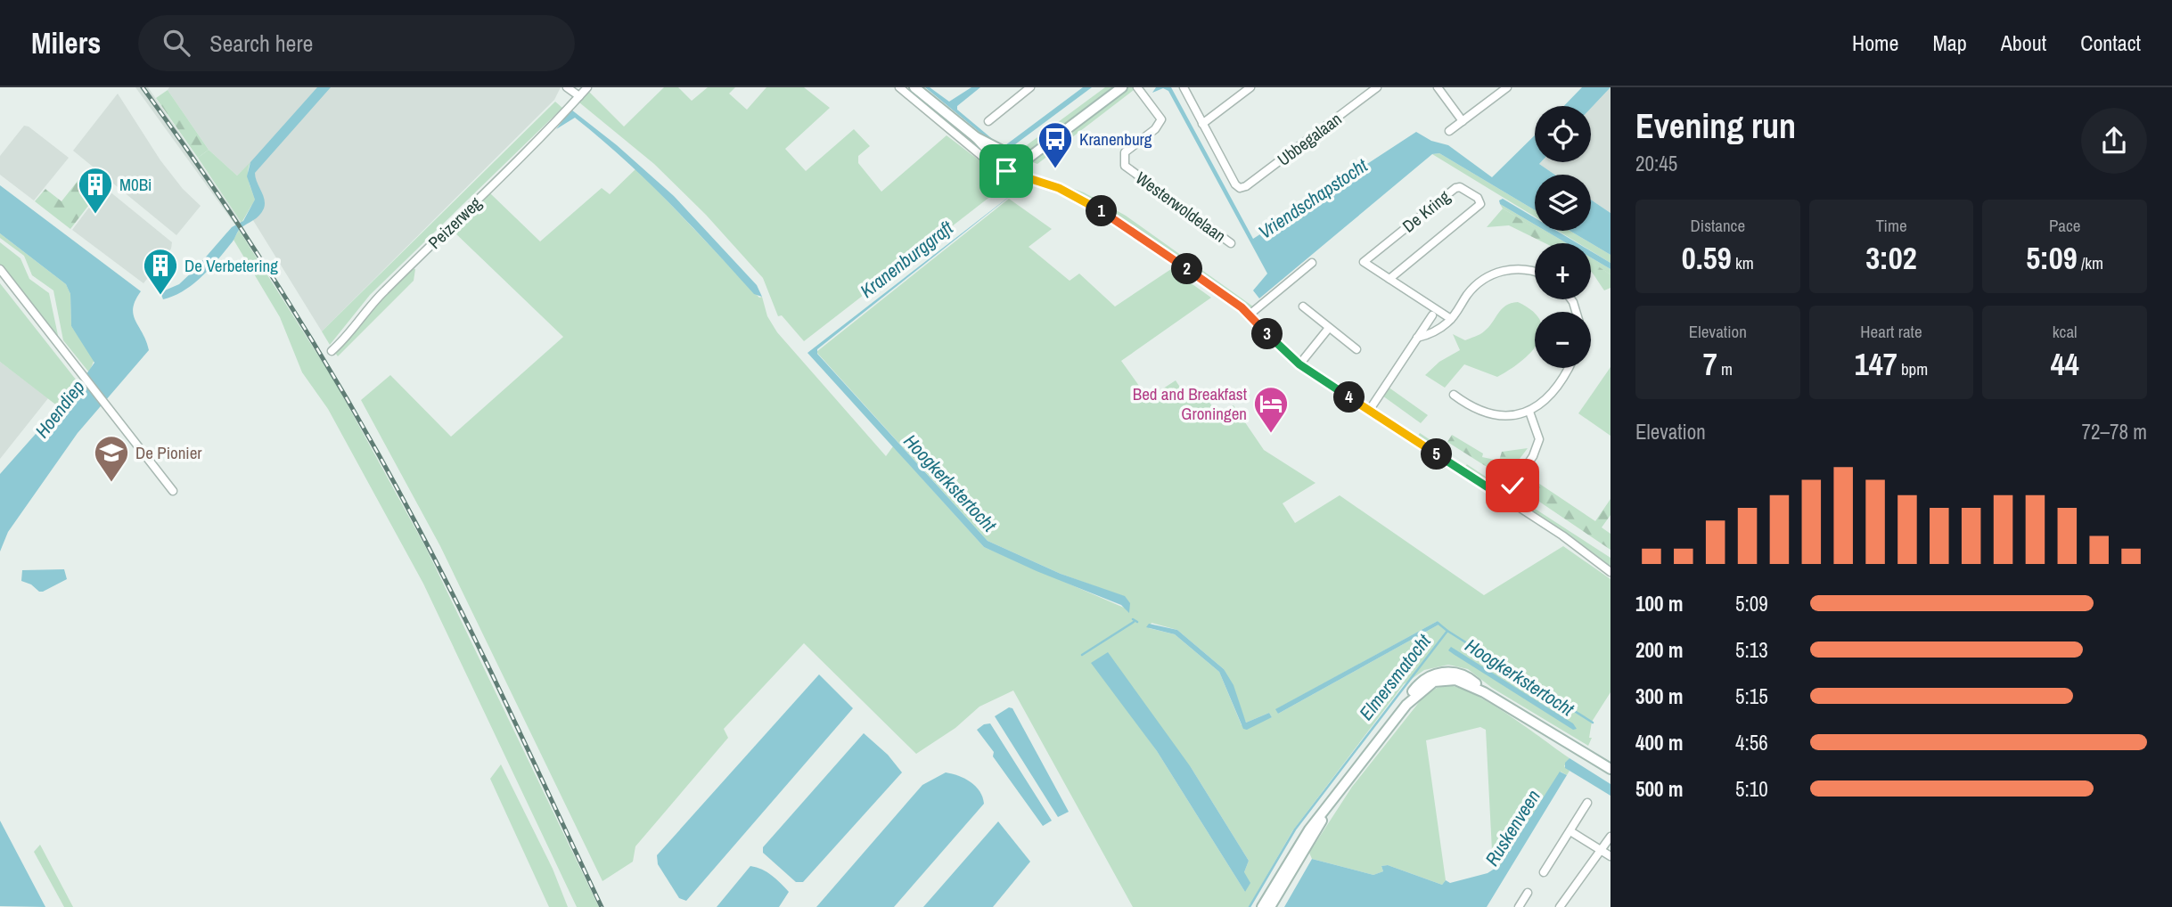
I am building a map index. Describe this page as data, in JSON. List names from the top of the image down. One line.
{"streets":{"street":["Ubbegalaan","Westerwoldelaan","De Kring","Peizerweg"]},"water":["Vriendschapstocht","Kranenburggraft","Hoendiep","Hoogkerkstertocht","Elmersmatocht","Ruskenveen"],"places":{"bus stop":["Kranenburg"],"building":["M0Bi","De Verbetering"],"hotel":["Bed and Breakfast Groningen"],"school or university":["De Pionier"]},"page":{"header":"Milers","search":"Search here","nav":["Home","Map","About","Contact"],"heading":["Evening run","20:45"],"map_buttons":["+","−"],"stats":[["Distance","0.59 km"],["Time","3:02"],["Pace","5:09 /km"],["Elevation","7 m"],["Heart rate","147 bpm"],["kcal","44"]],"pins":["1","2","3","4","5"],"chart":["Elevation","72–78 m"],"list":[{"name":"100 m","note":"5:09"},{"name":"200 m","note":"5:13"},{"name":"300 m","note":"5:15"},{"name":"400 m","note":"4:56"},{"name":"500 m","note":"5:10"}]}}
